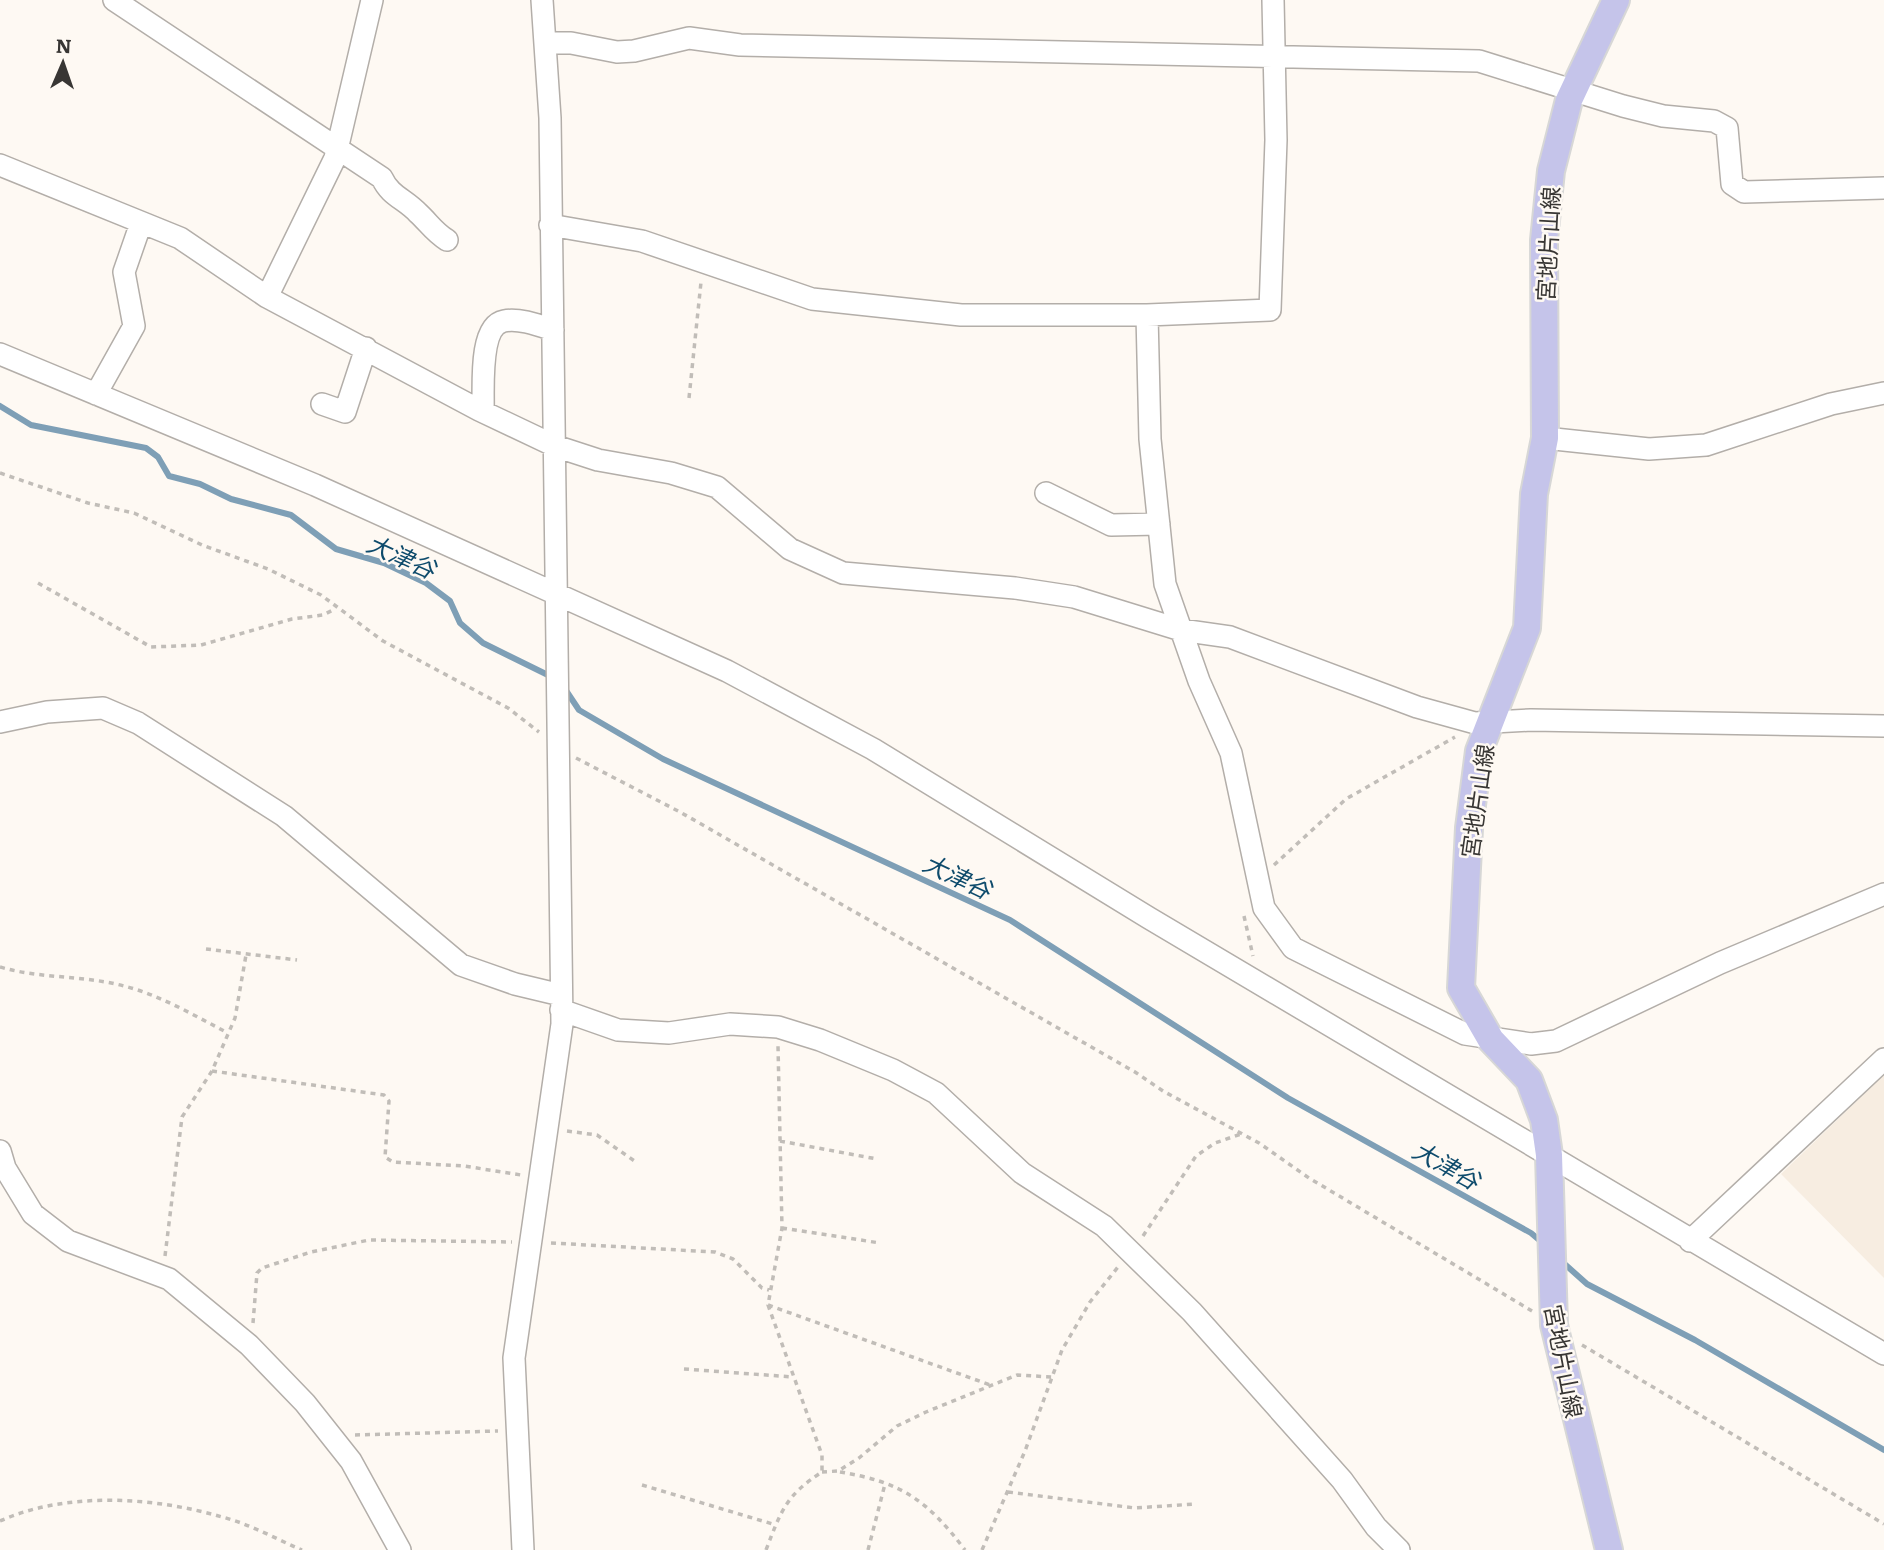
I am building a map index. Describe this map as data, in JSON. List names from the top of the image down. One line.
{"streets":{"main road":["宮地片山線"]},"water":["大津谷"],"north":"top"}
